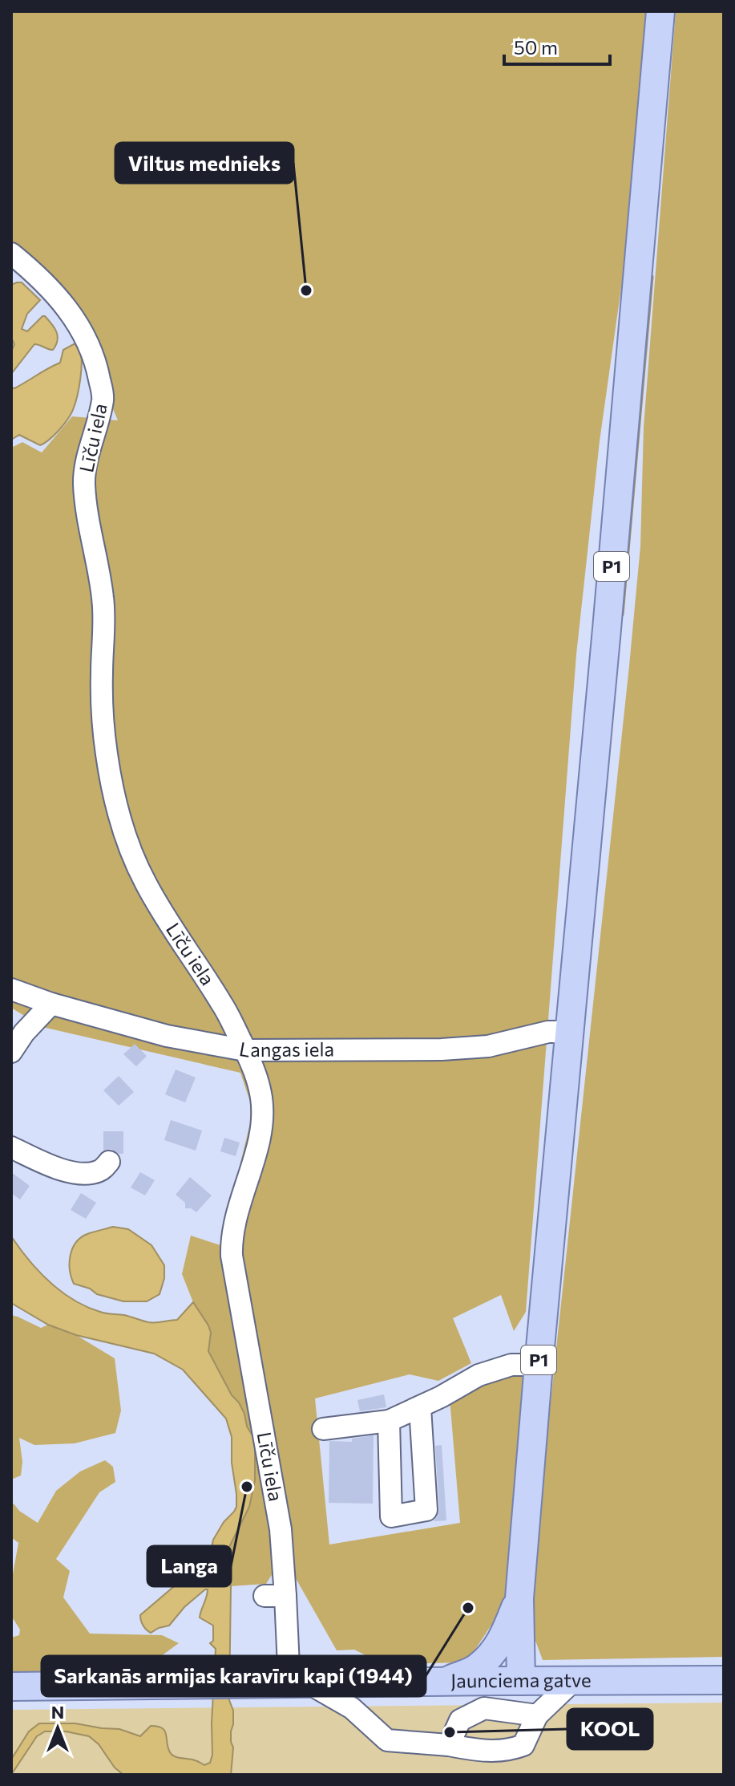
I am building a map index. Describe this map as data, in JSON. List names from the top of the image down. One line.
{"streets":{"main road":["P1","Jaunciema gatve"],"street":["Līču iela","Langas iela"]},"crossings":[["Līču iela","Langas iela"],["Līču iela","Jaunciema gatve"],["P1","Langas iela"],["P1","Jaunciema gatve"]],"places":["Viltus mednieks","Langa","Sarkanās armijas karavīru kapi (1944)","KOOL"],"scale_bar":"50 m","north":"top"}
